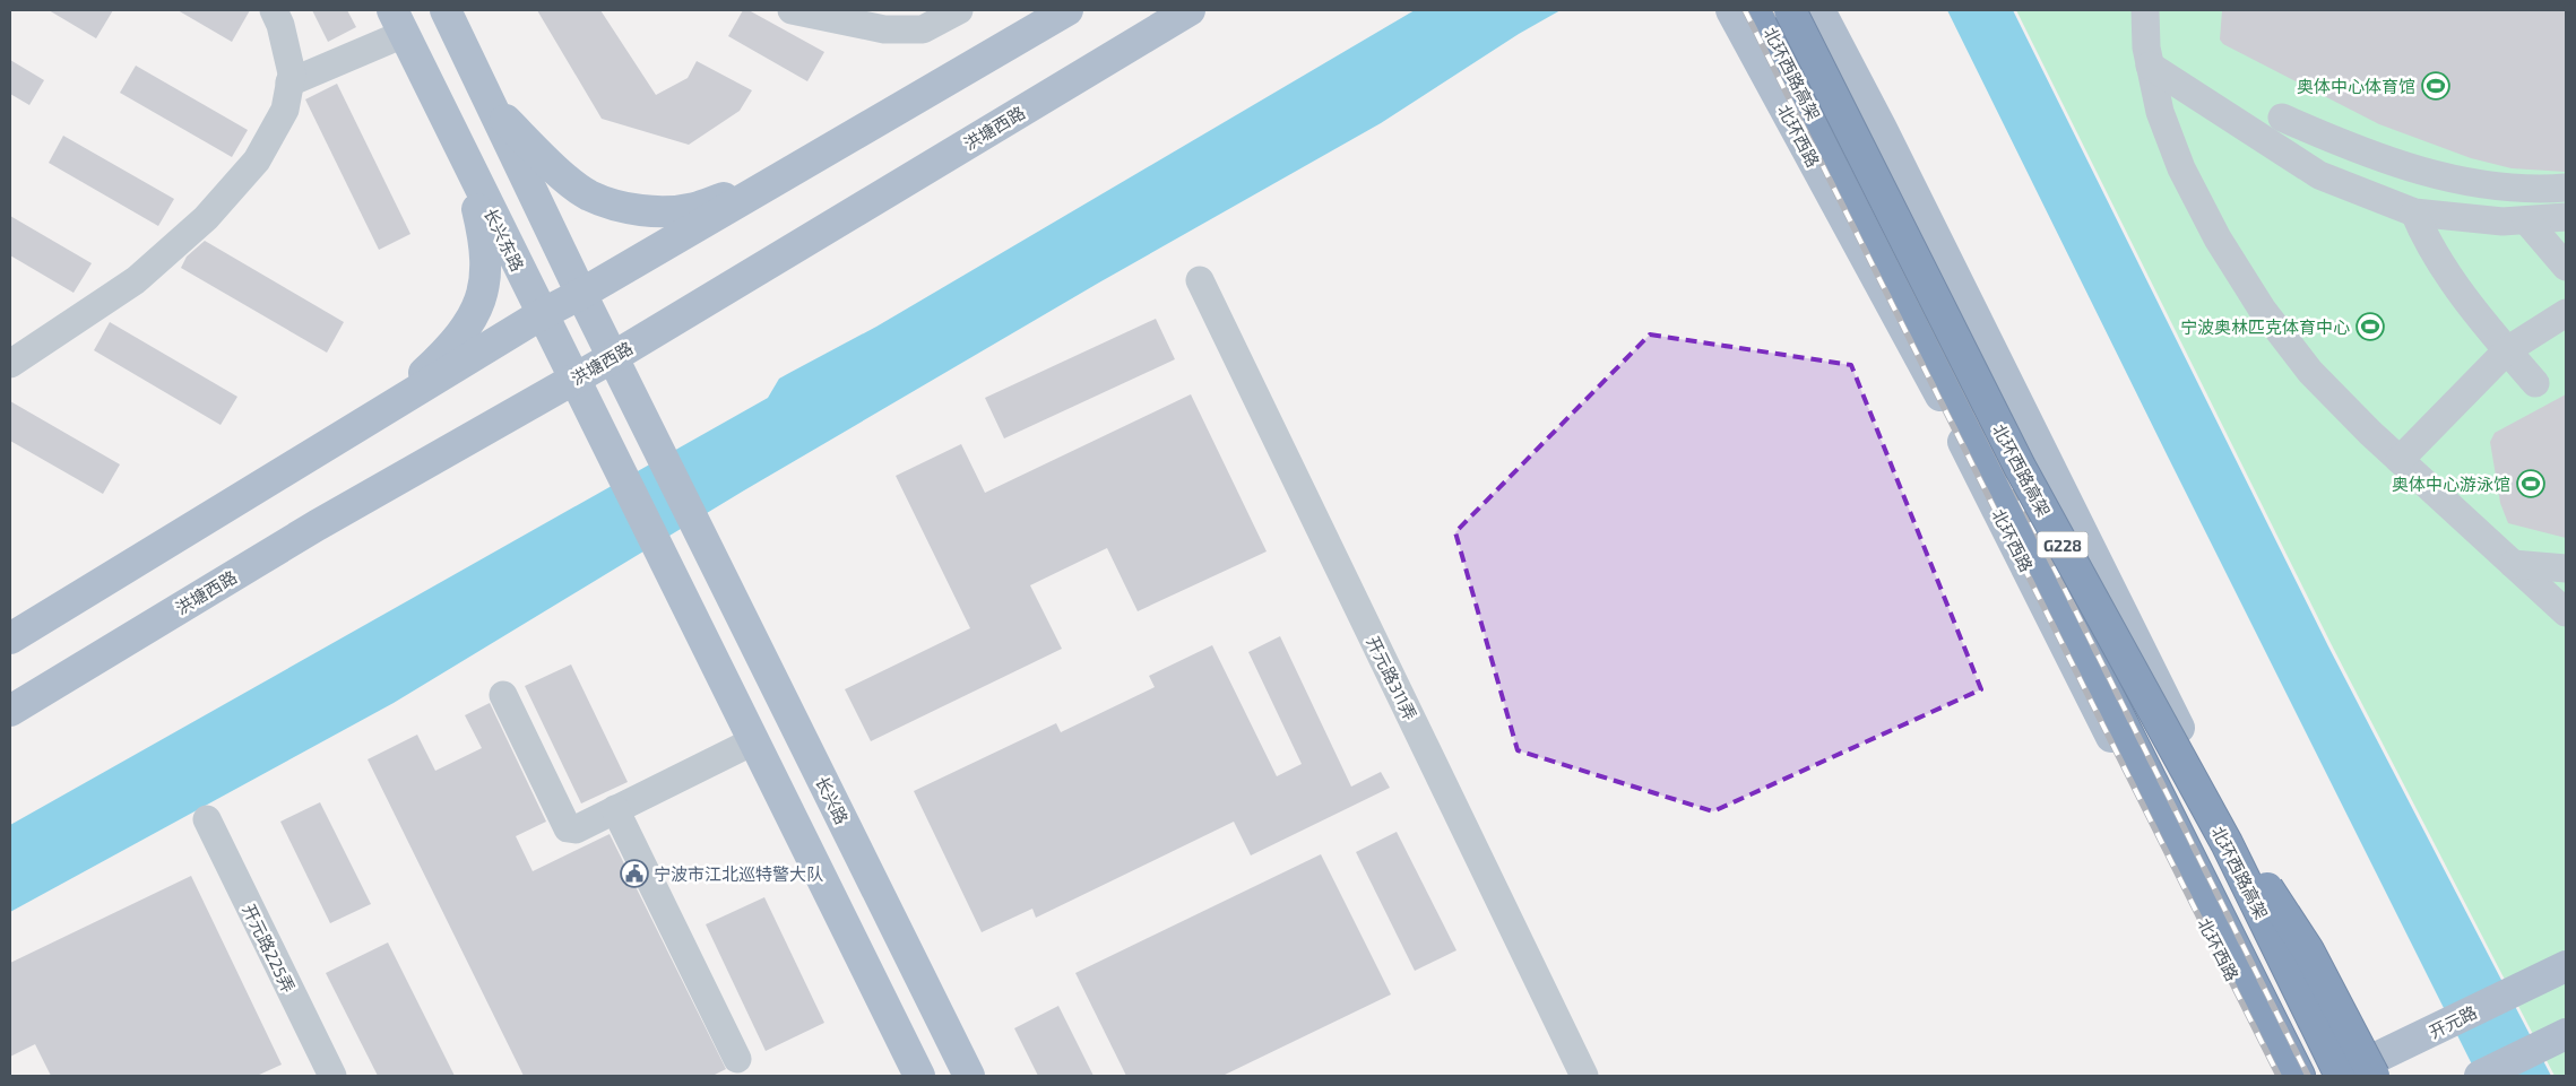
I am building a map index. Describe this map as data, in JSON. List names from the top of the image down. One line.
{"streets":{"highway":["北环西路高架","G228"],"main road":["洪塘西路","北环西路","长兴东路","长兴路","开元路"],"street":["开元路311弄","开元路225弄"]},"crossings":[["北环西路高架","开元路"],["洪塘西路","长兴东路"],["洪塘西路","长兴路"]],"places":{"sports":["奥体中心体育馆","宁波奥林匹克体育中心","奥体中心游泳馆"],"public building":["宁波市江北巡特警大队"]}}
